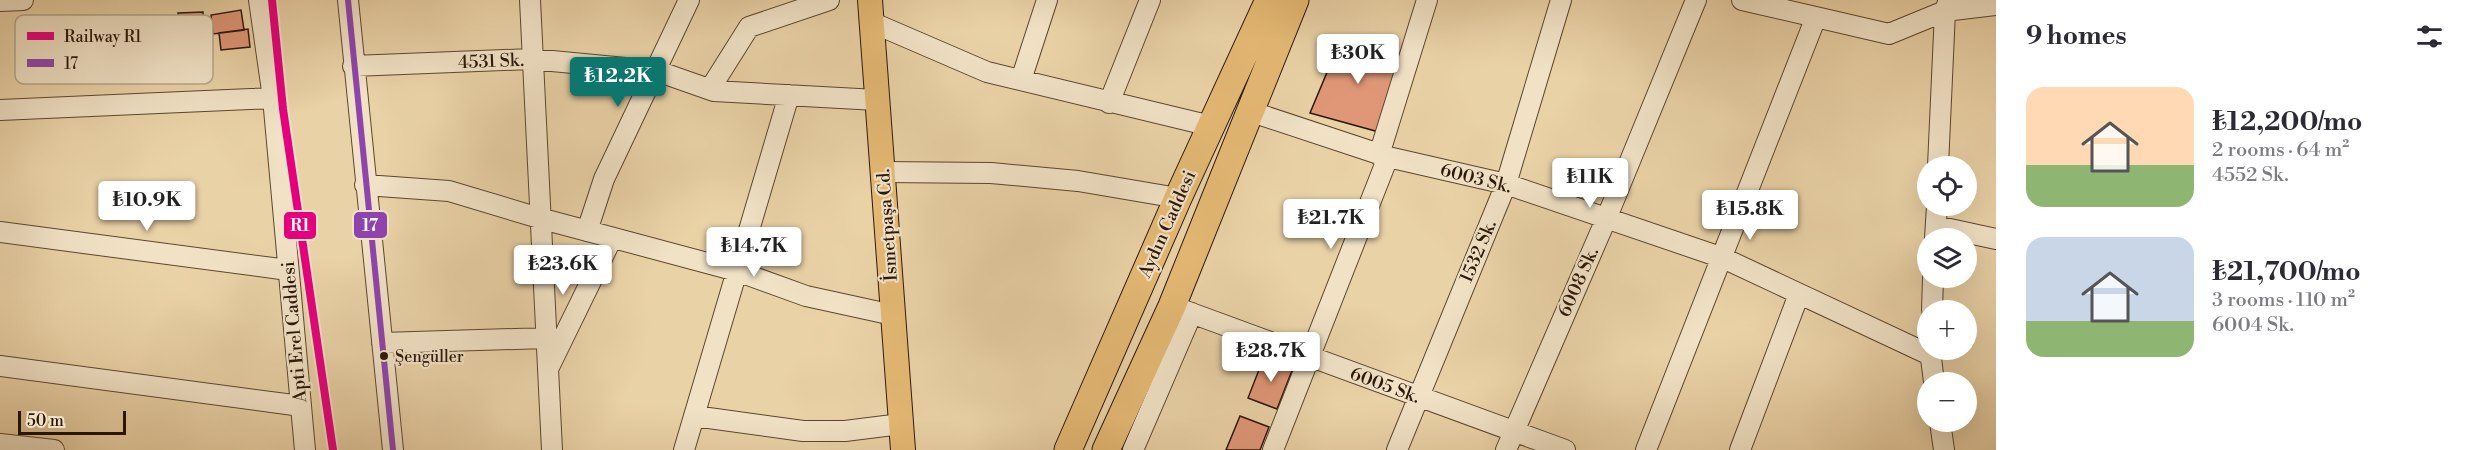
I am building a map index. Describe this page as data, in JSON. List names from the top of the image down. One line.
{"streets":{"highway":["Aydın Caddesi"],"main road":["İsmetpaşa Cd."],"street":["4531 Sk.","6003 Sk.","1532 Sk.","6008 Sk.","Apti Erel Caddesi","6005 Sk."]},"crossings":[["4531 Sk.","İsmetpaşa Cd."],["6003 Sk.","Aydın Caddesi"],["6003 Sk.","1532 Sk."],["6003 Sk.","6008 Sk."],["Aydın Caddesi","6005 Sk."],["1532 Sk.","6005 Sk."],["6008 Sk.","6005 Sk."]],"places":["Şengüller"],"lines":["rail line R1","transit line 17"],"legend":["Railway R1","17"],"scale_bar":"50 m","page":{"heading":"9 homes","price":["₺30K","₺12.2K","₺11K","₺10.9K","₺15.8K","₺21.7K","₺14.7K","₺23.6K","₺28.7K"],"list":[{"name":"₺12,200/mo","note":"2 rooms · 64 m² · 4552 Sk."},{"name":"₺21,700/mo","note":"3 rooms · 110 m² · 6004 Sk."}],"map_buttons":["+","−"],"scale":"50 m"}}
